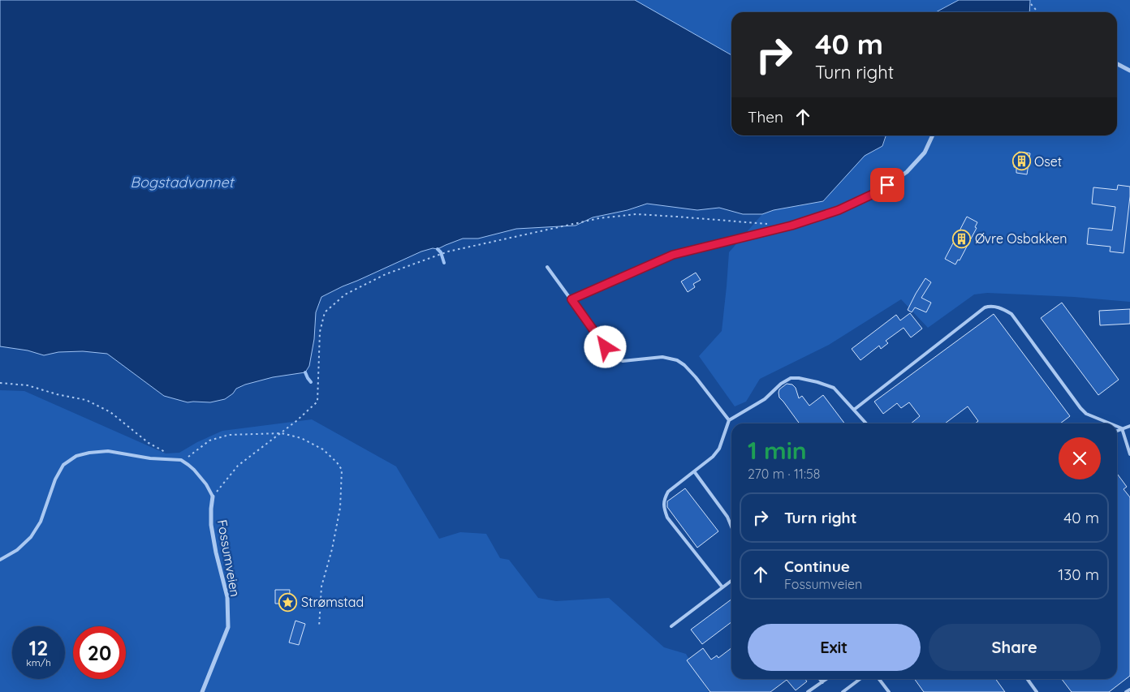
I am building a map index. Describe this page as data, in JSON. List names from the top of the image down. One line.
{"streets":{"street":["Fossumveien"]},"water":["Bogstadvannet"],"places":{"building":["Oset","Øvre Osbakken"],"place":["Strømstad"]},"page":{"turn":["40 m","Turn right"],"then":"Then","heading":["1 min","270 m · 11:58"],"list":[{"name":"Turn right","value":"40 m"},{"name":"Continue","note":"Fossumveien","value":"130 m"}],"buttons":["Exit","Share"],"speed":"12 km/h","limit":"20"}}
